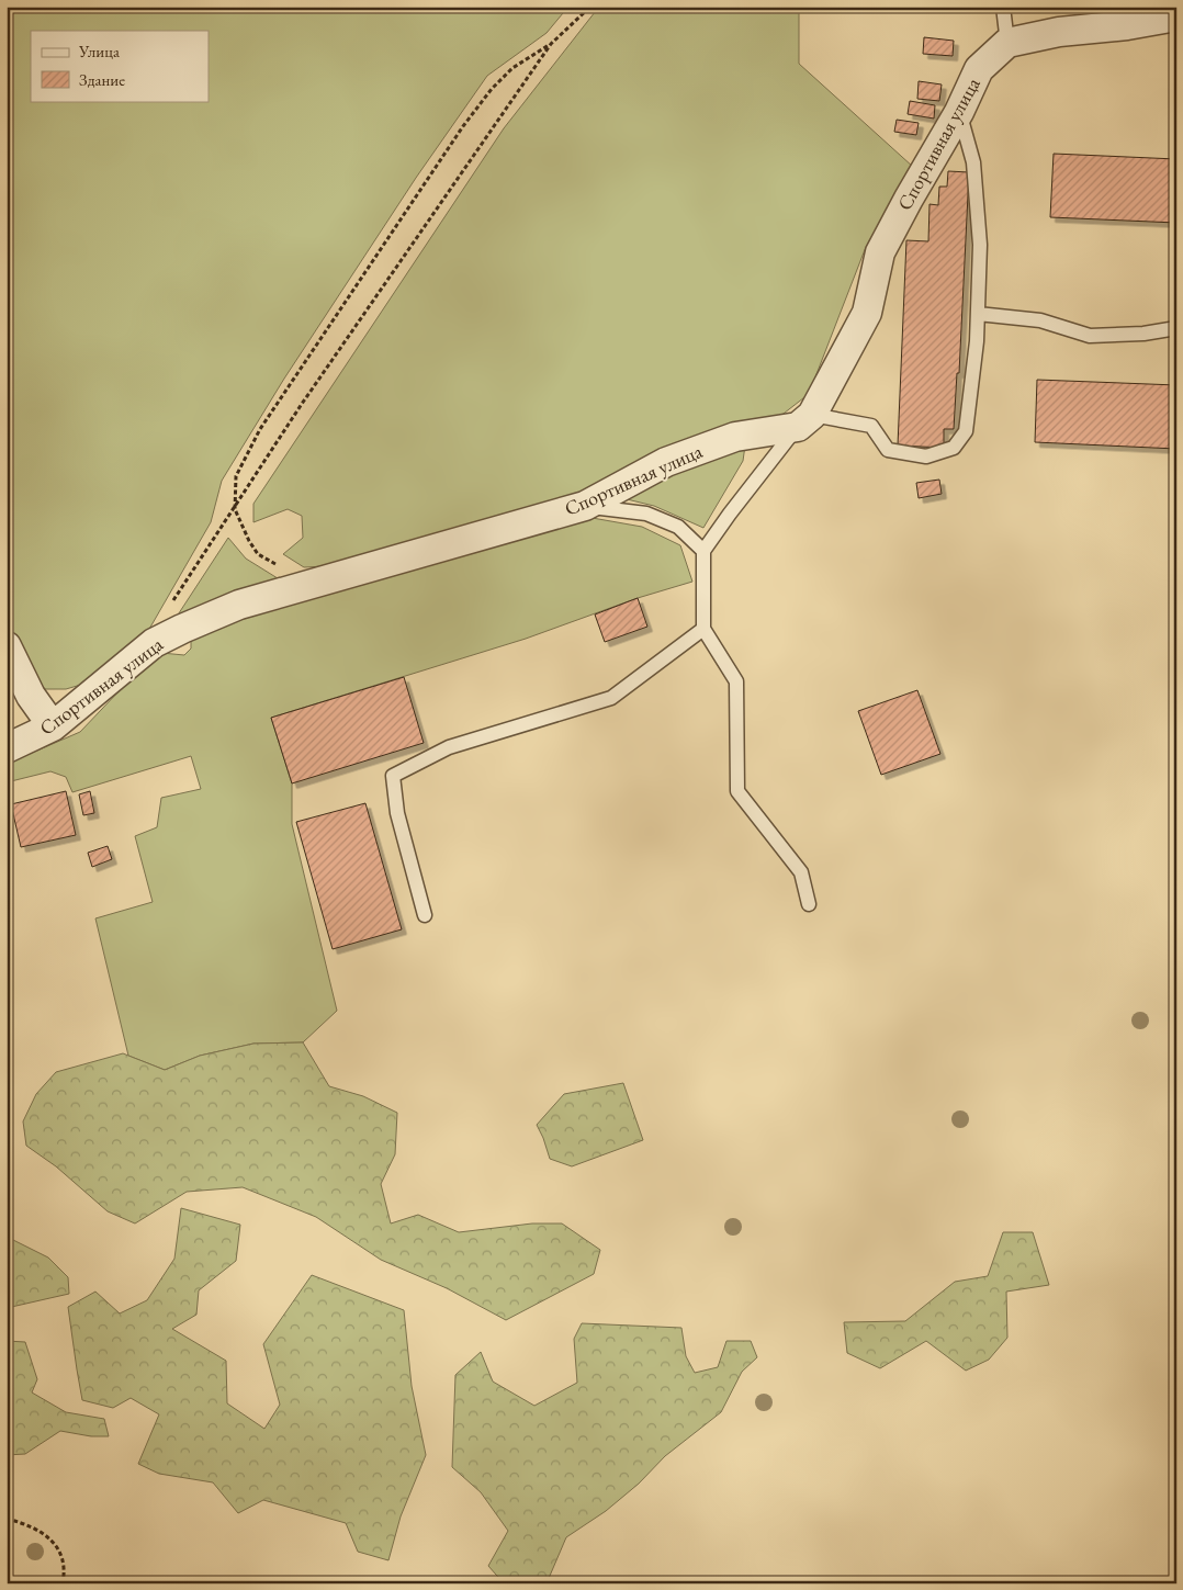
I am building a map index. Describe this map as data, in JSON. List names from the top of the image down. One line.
{"streets":{"street":["Спортивная улица"]},"legend":["Улица","Здание"]}
